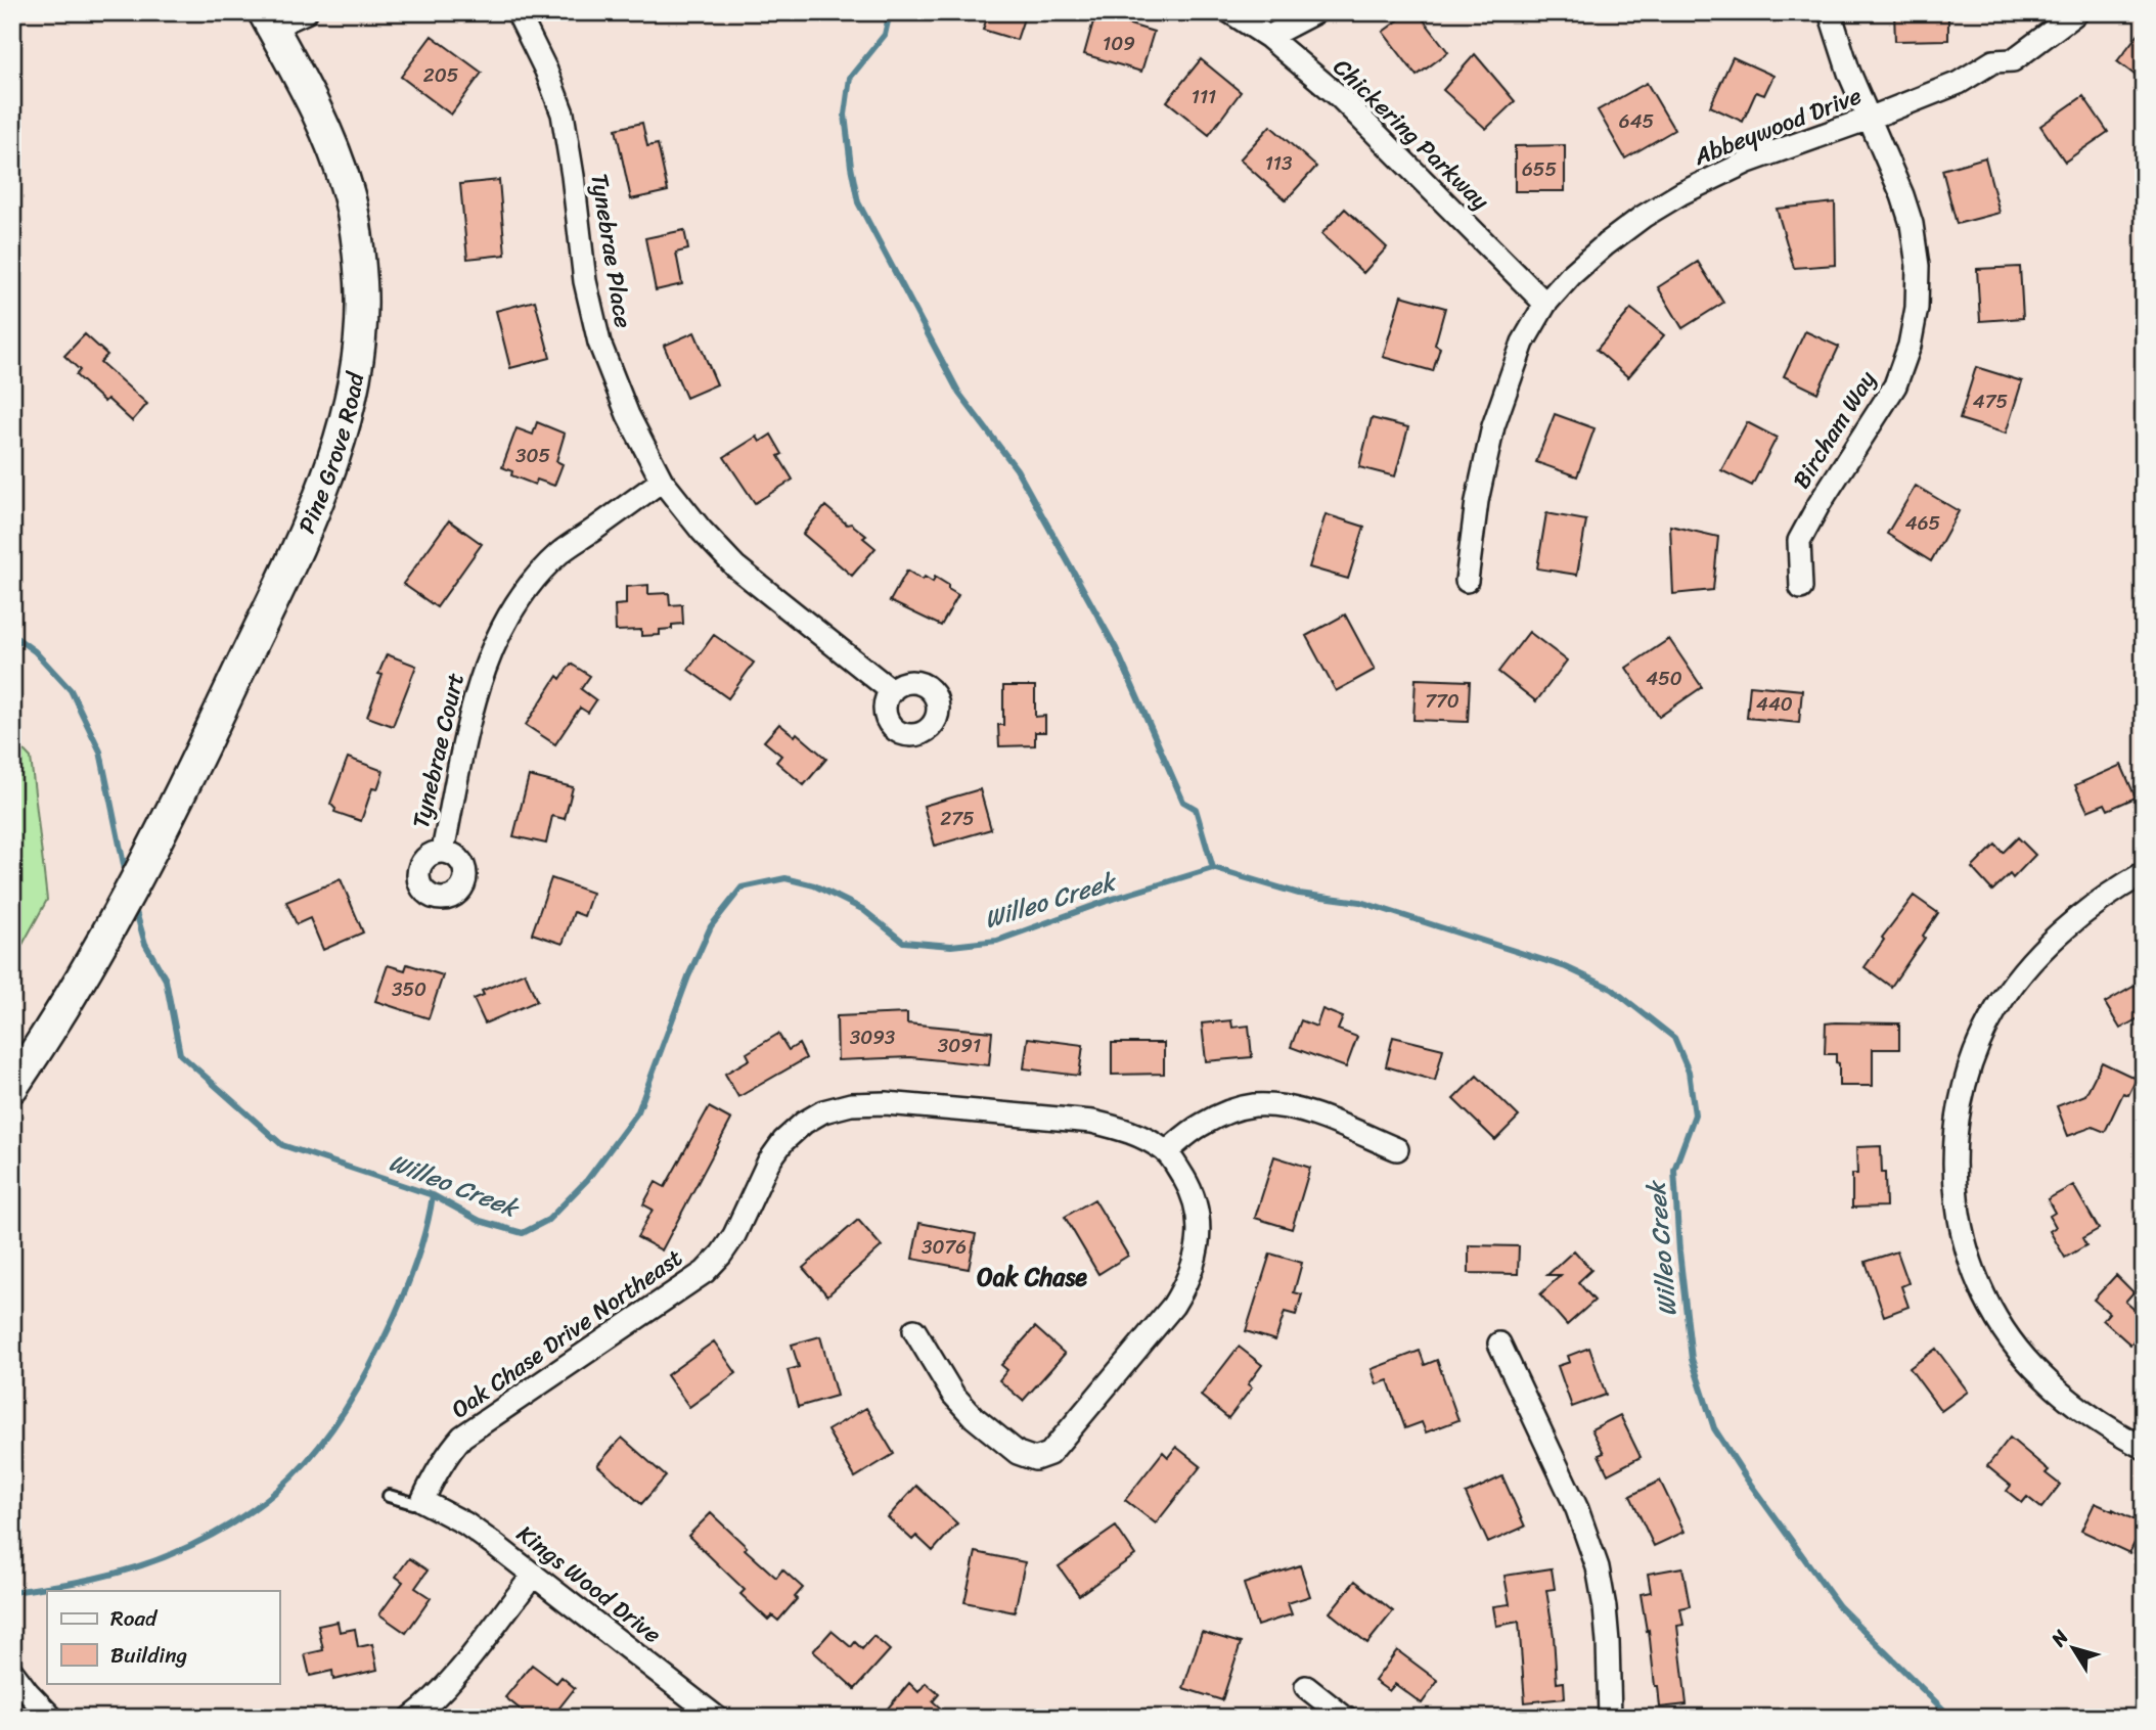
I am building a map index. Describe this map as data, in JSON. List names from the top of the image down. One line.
{"streets":{"main road":["Pine Grove Road"],"street":["Abbeywood Drive","Chickering Parkway","Tynebrae Place","Bircham Way","Tynebrae Court","Oak Chase Drive Northeast","Kings Wood Drive"]},"crossings":[["Abbeywood Drive","Chickering Parkway"],["Abbeywood Drive","Bircham Way"],["Tynebrae Place","Tynebrae Court"],["Oak Chase Drive Northeast","Kings Wood Drive"]],"districts":["Oak Chase"],"water":["Willeo Creek"],"house_numbers":["109","205","111","645","113","655","475","305","465","450","770","440","275","350","3093","3091","3076"],"legend":["Road","Building"],"north":"top left"}
